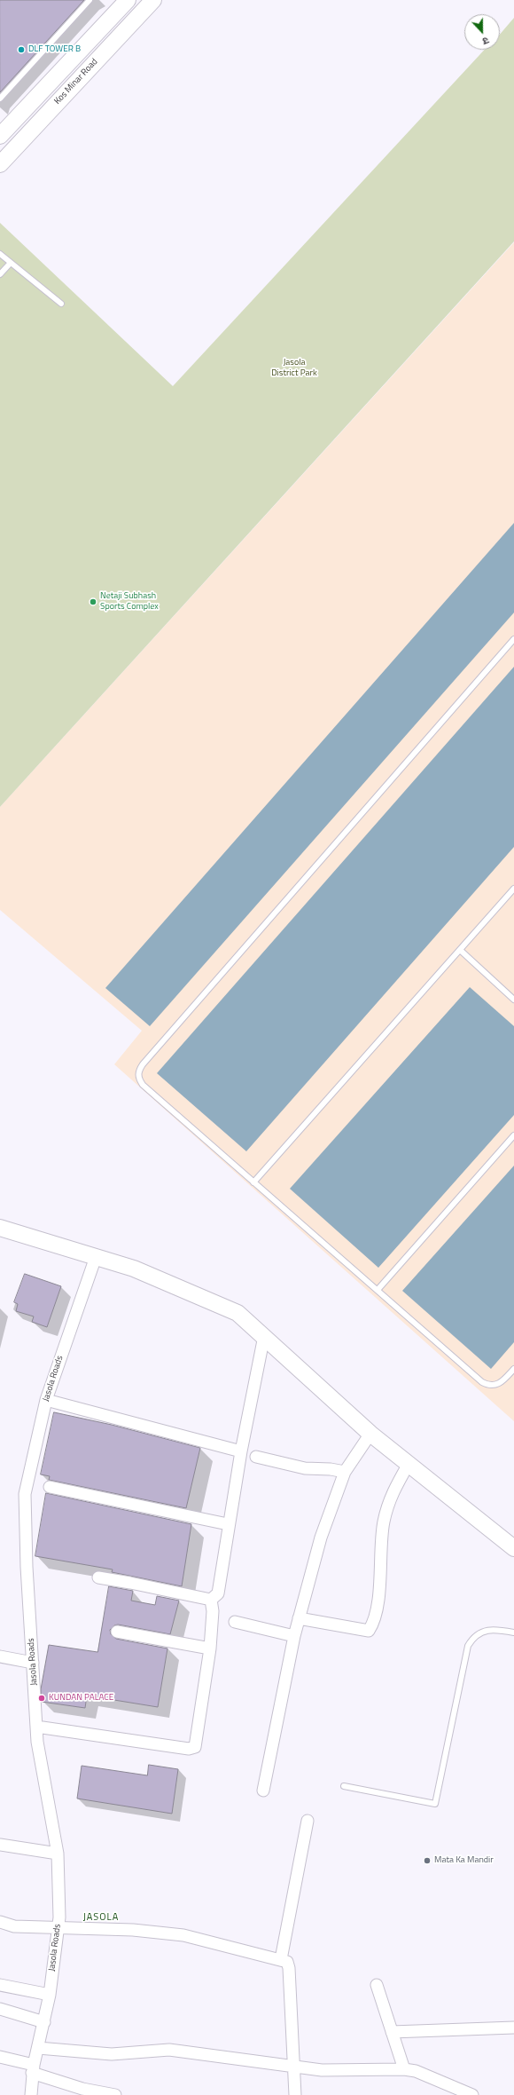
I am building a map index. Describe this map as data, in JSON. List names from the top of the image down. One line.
{"streets":{"street":["Kos Minar Road","Jasola Roads"]},"districts":["JASOLA"],"parks":["Jasola District Park"],"places":["DLF TOWER B","Netaji Subhash Sports Complex","KUNDAN PALACE","Mata Ka Mandir"],"north":"bottom"}
